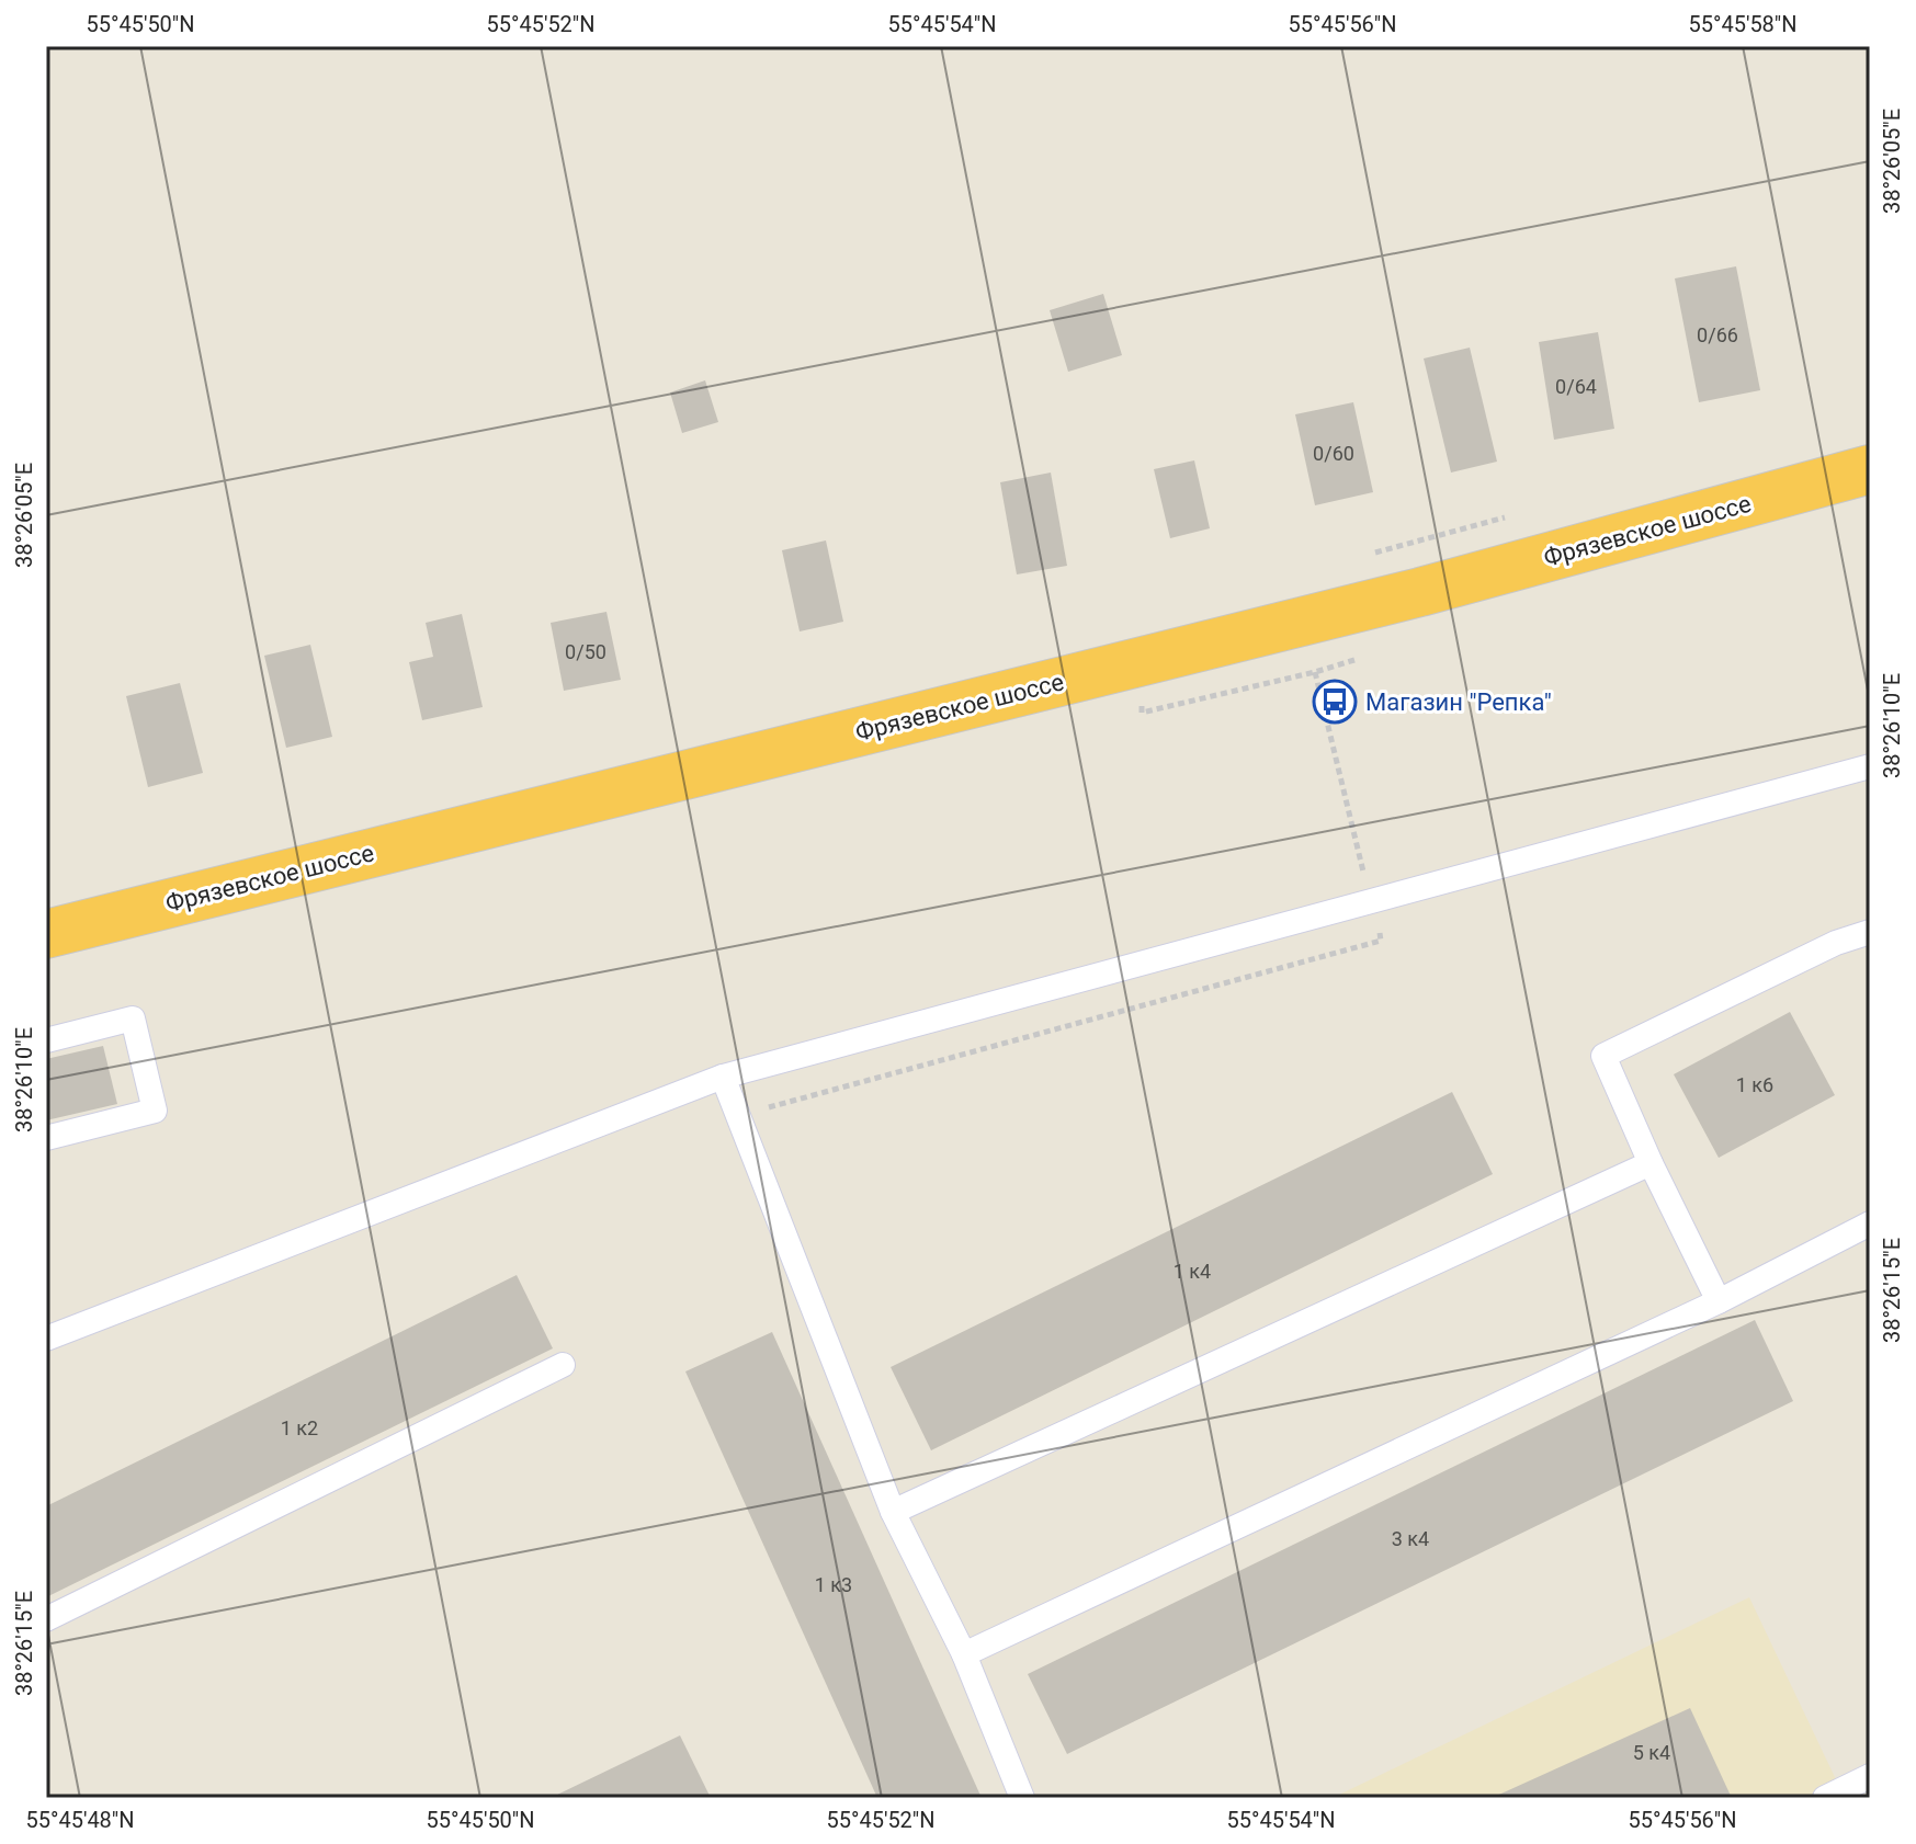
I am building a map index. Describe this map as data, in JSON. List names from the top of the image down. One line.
{"streets":{"highway":["Фрязевское шоссе"]},"places":{"bus stop":["Магазин \"Репка\""]},"house_numbers":["0/66","0/64","0/60","0/50","1 к6","1 к4","1 к2","3 к4","1 к3","5 к4"],"coordinates":["55°45'50\"N","55°45'52\"N","55°45'54\"N","55°45'56\"N","55°45'58\"N","38°26'05\"E","38°26'10\"E","38°26'15\"E","55°45'48\"N"]}
